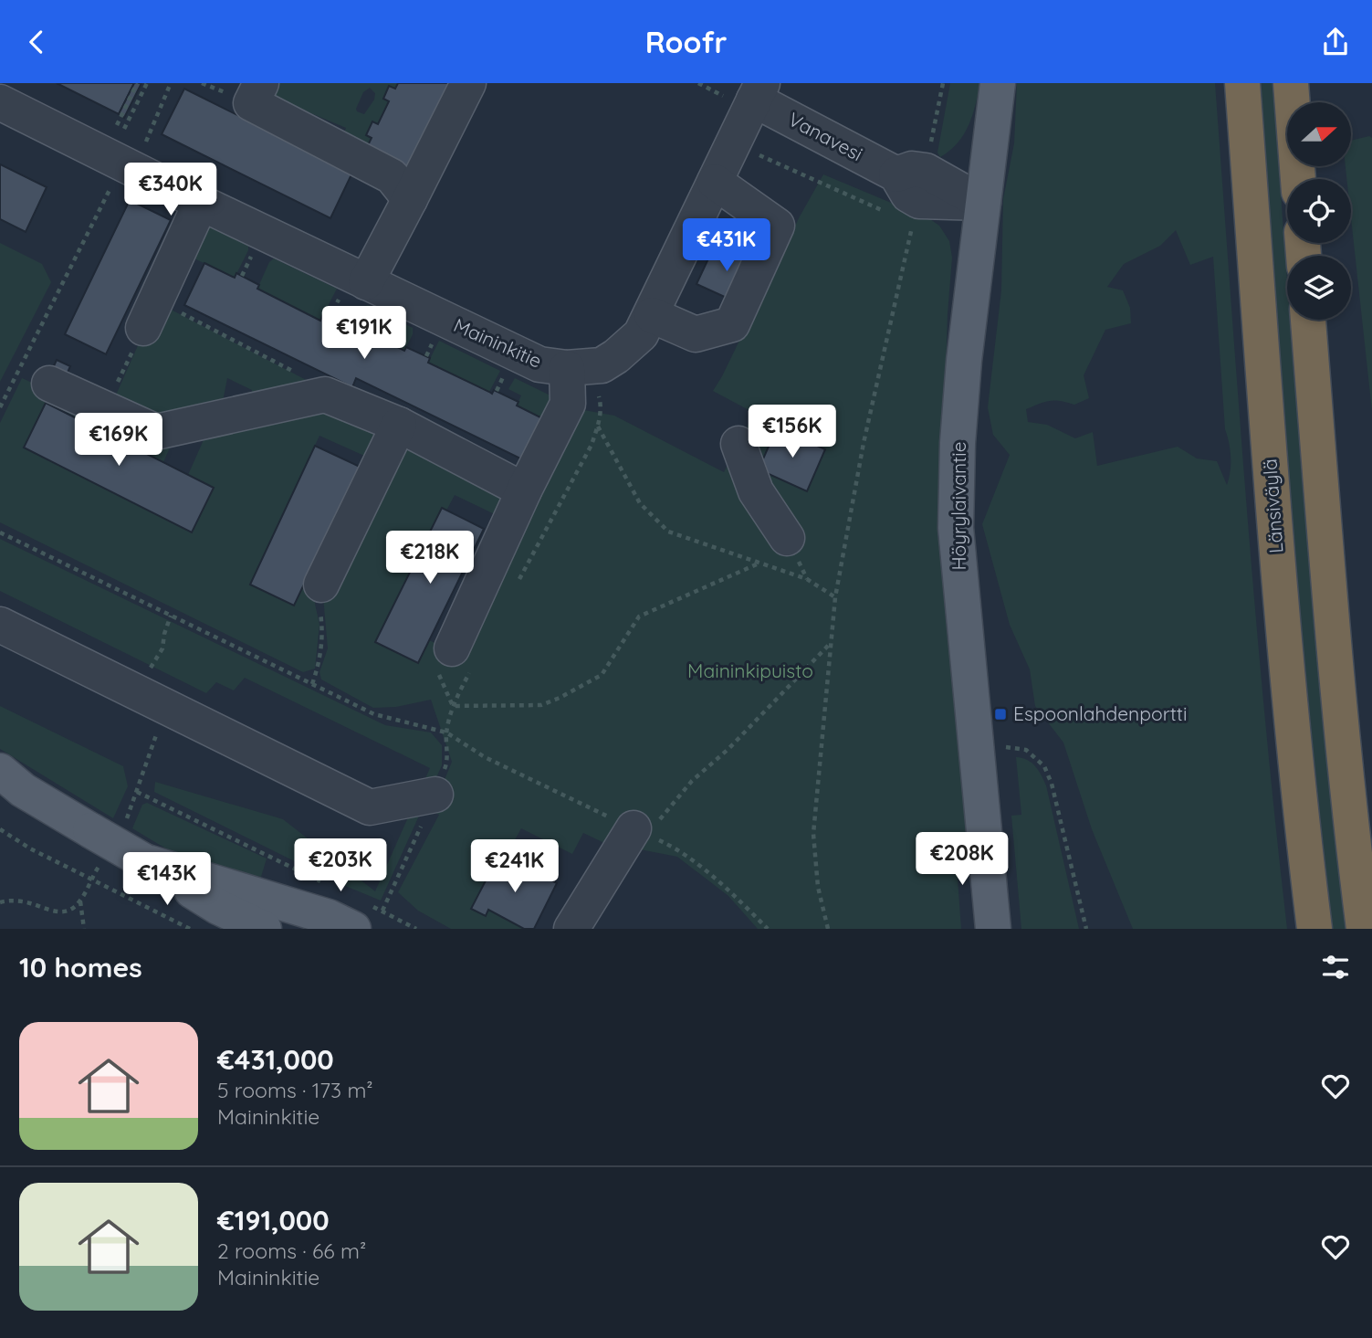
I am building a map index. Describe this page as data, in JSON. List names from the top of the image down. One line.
{"streets":{"highway":["Länsiväylä"],"main road":["Höyrylaivantie"],"street":["Vanavesi","Maininkitie"]},"crossings":[["Vanavesi","Maininkitie"],["Vanavesi","Höyrylaivantie"]],"parks":["Maininkipuisto"],"places":{"transit":["Espoonlahdenportti"]},"north":"right","page":{"header":"Roofr","price":["€340K","€431K","€191K","€156K","€169K","€218K","€208K","€203K","€241K","€143K"],"heading":"10 homes","list":[{"name":"€431,000","note":"5 rooms · 173 m² · Maininkitie"},{"name":"€191,000","note":"2 rooms · 66 m² · Maininkitie"}]}}
